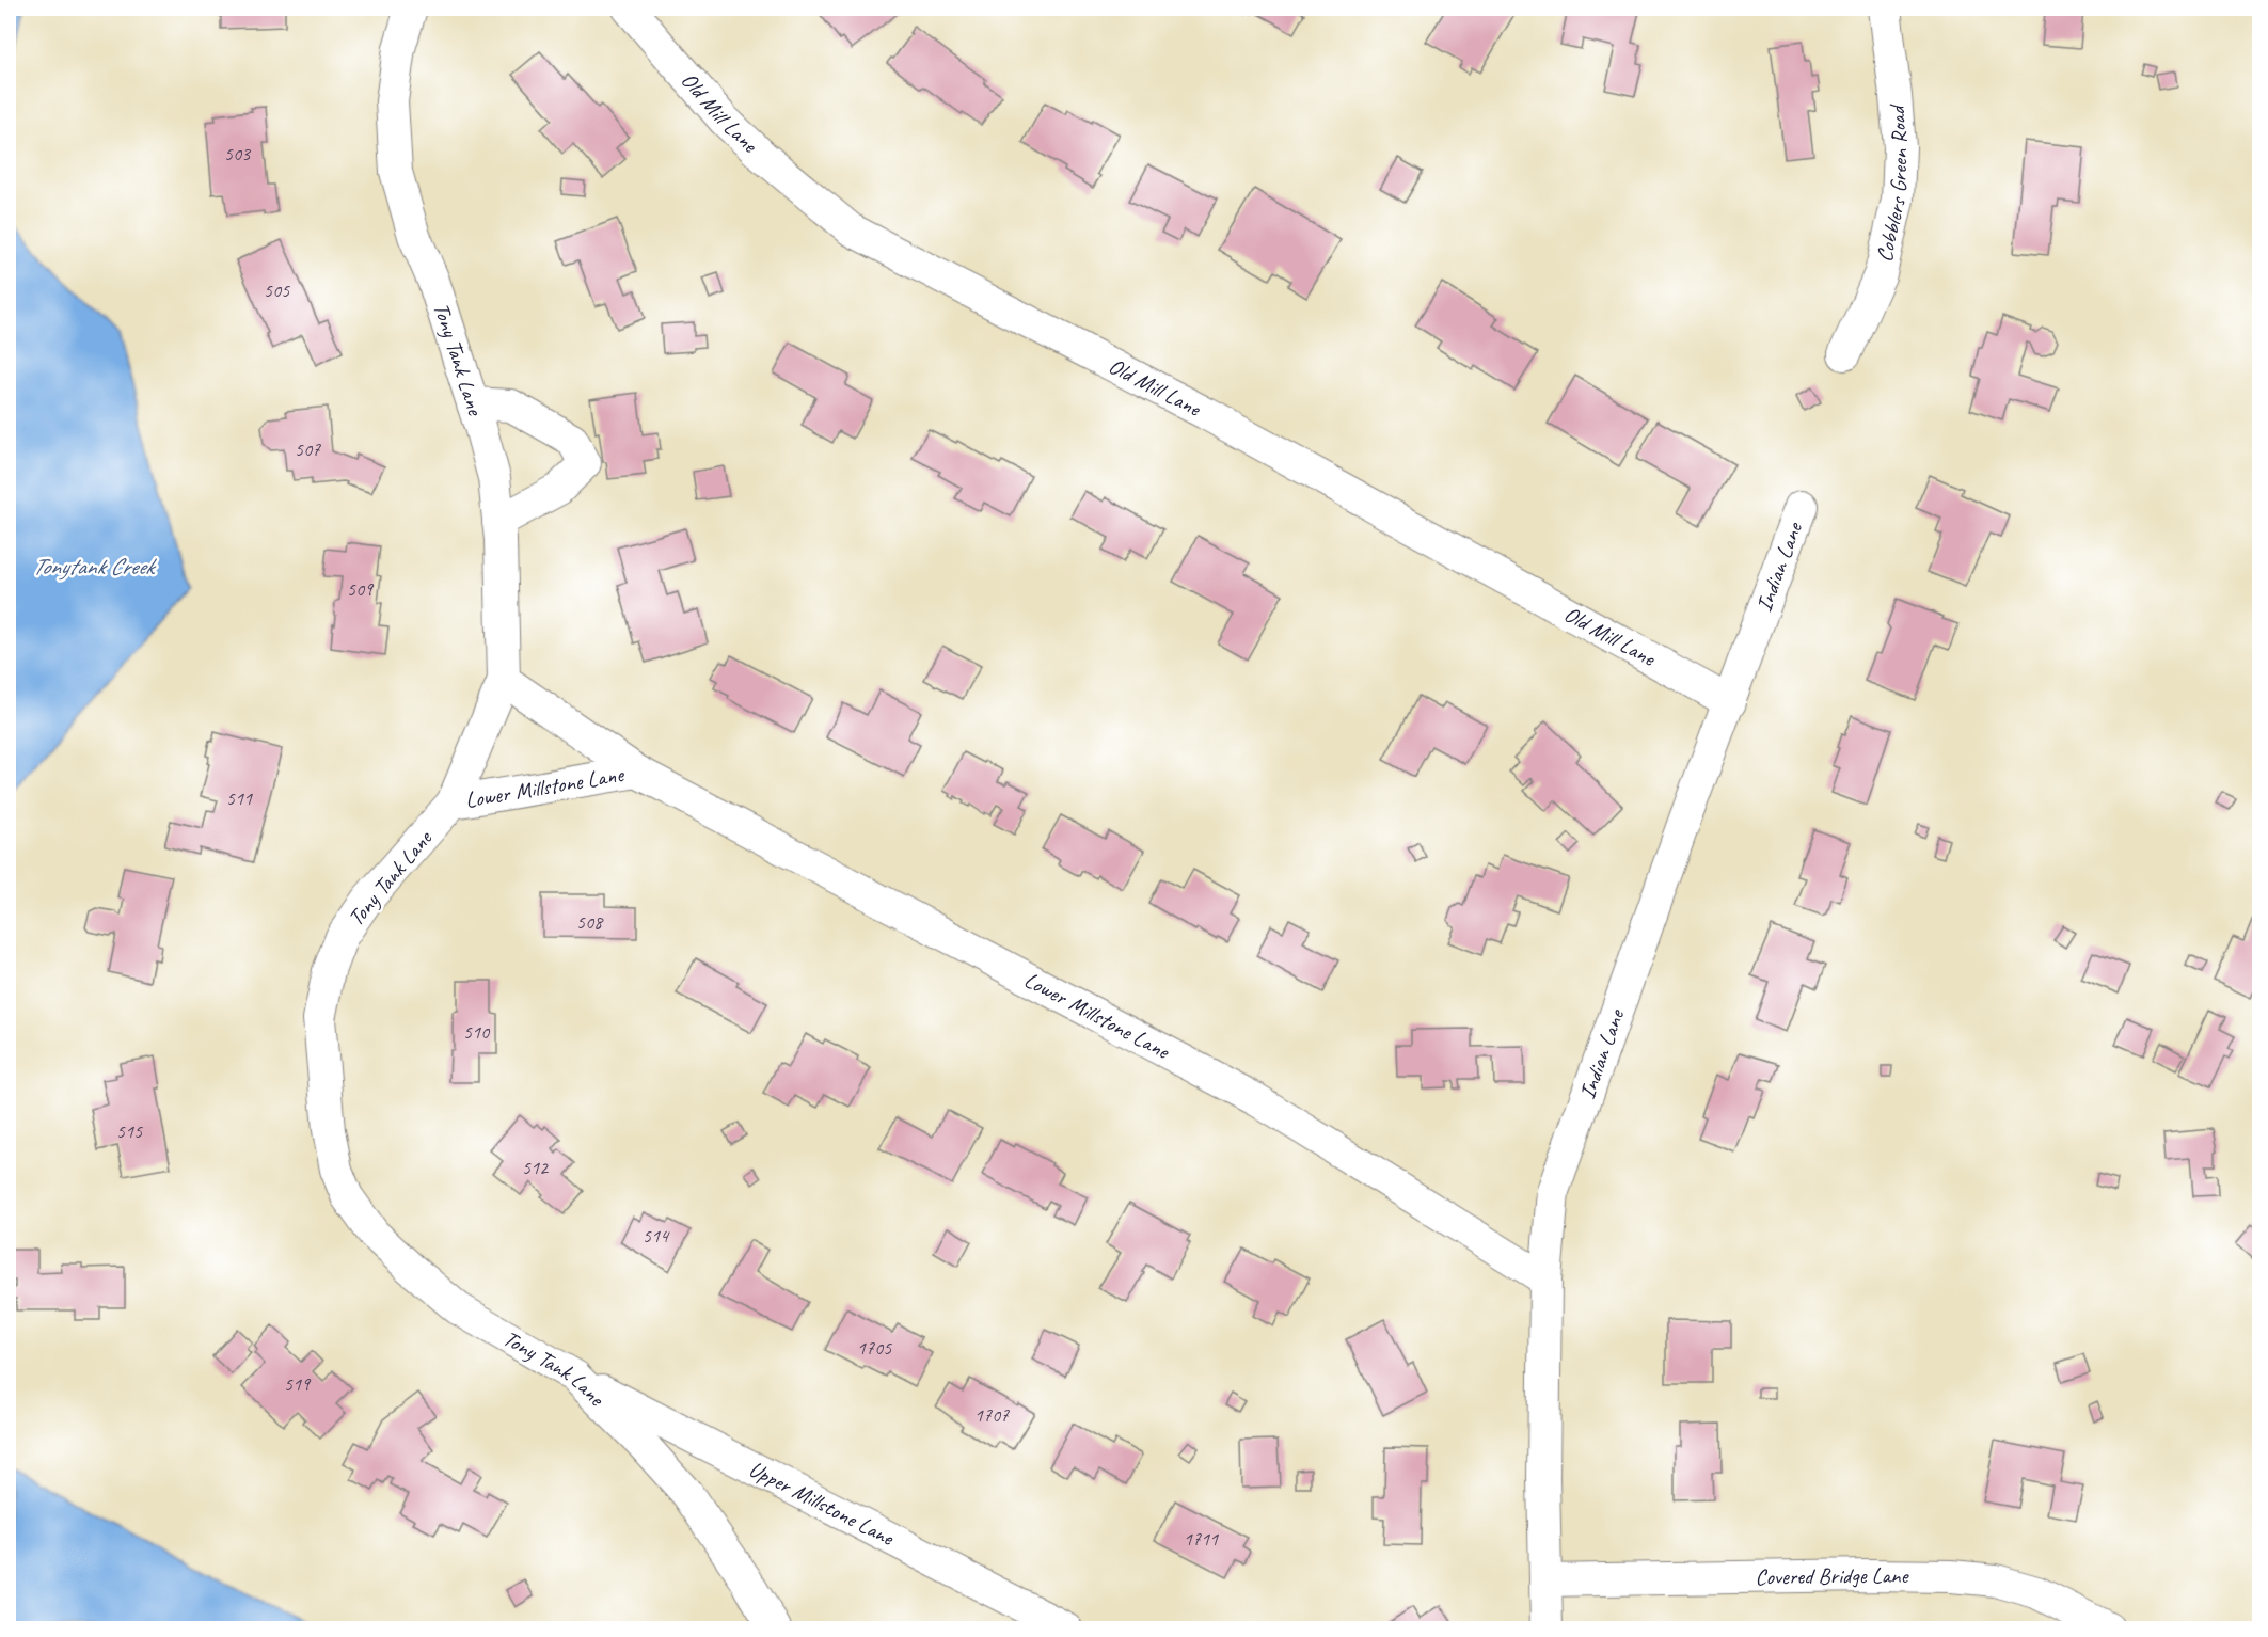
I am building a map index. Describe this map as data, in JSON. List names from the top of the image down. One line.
{"streets":{"street":["Old Mill Lane","Cobblers Green Road","Tony Tank Lane","Indian Lane","Lower Millstone Lane","Upper Millstone Lane","Covered Bridge Lane"]},"crossings":[["Old Mill Lane","Indian Lane"],["Tony Tank Lane","Lower Millstone Lane"],["Tony Tank Lane","Upper Millstone Lane"],["Indian Lane","Lower Millstone Lane"],["Indian Lane","Covered Bridge Lane"]],"water":["Tonytank Creek"],"house_numbers":["503","505","507","509","511","508","510","515","512","514","1705","519","1707","1711"]}
